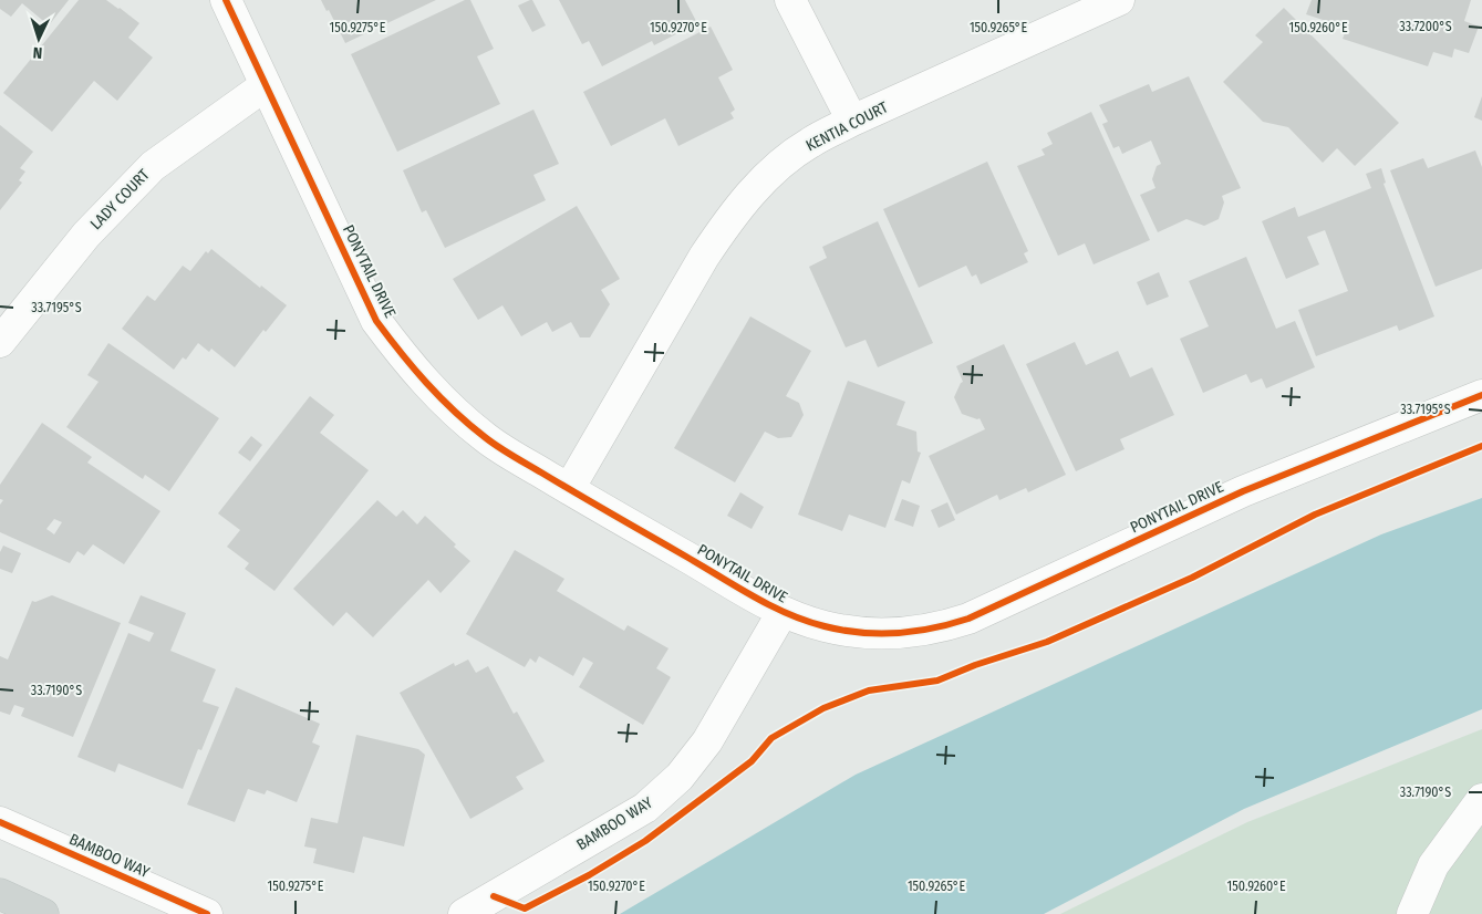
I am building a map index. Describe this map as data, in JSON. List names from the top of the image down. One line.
{"streets":{"street":["KENTIA COURT","LADY COURT","PONYTAIL DRIVE","BAMBOO WAY"]},"crossings":[["KENTIA COURT","PONYTAIL DRIVE"],["LADY COURT","PONYTAIL DRIVE"],["PONYTAIL DRIVE","BAMBOO WAY"]],"north":"bottom","coordinates":["33.7200°S","150.9275°E","150.9270°E","150.9265°E","150.9260°E","33.7195°S","33.7190°S"]}
